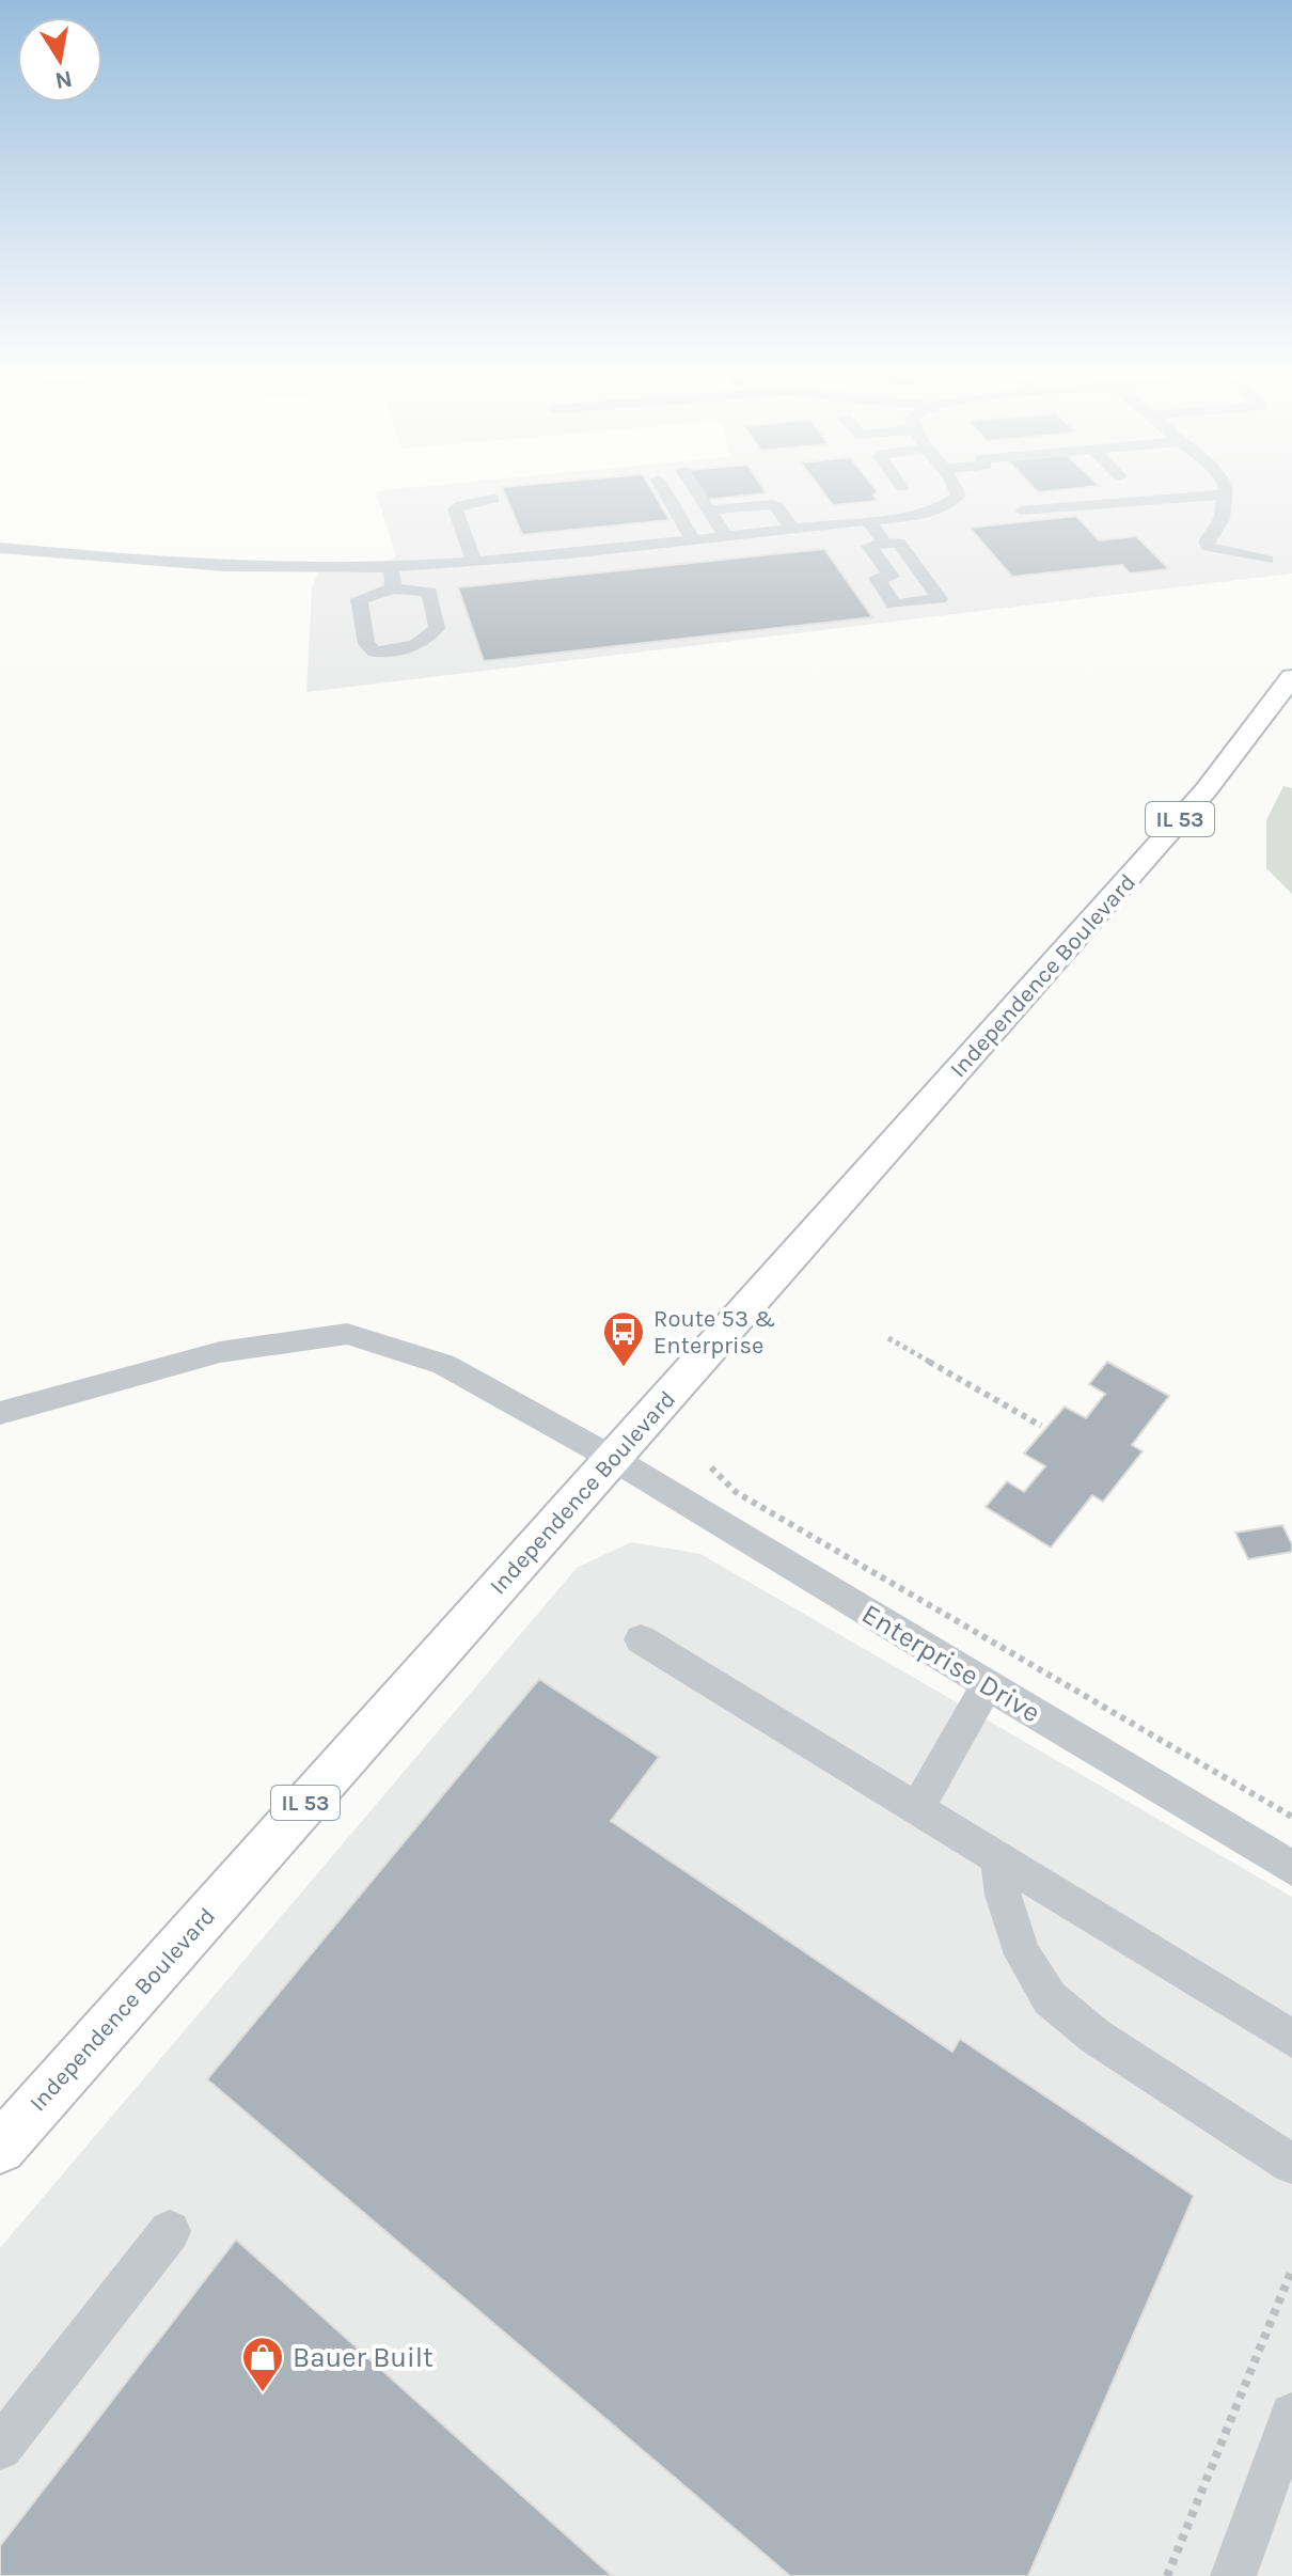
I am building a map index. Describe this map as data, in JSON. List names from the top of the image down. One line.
{"streets":{"main road":["IL 53","Independence Boulevard"],"street":["Enterprise Drive"]},"crossings":[["Independence Boulevard","Enterprise Drive"]],"places":{"bus stop":["Route 53 & Enterprise"],"shop":["Bauer Built"]},"north":"bottom"}
